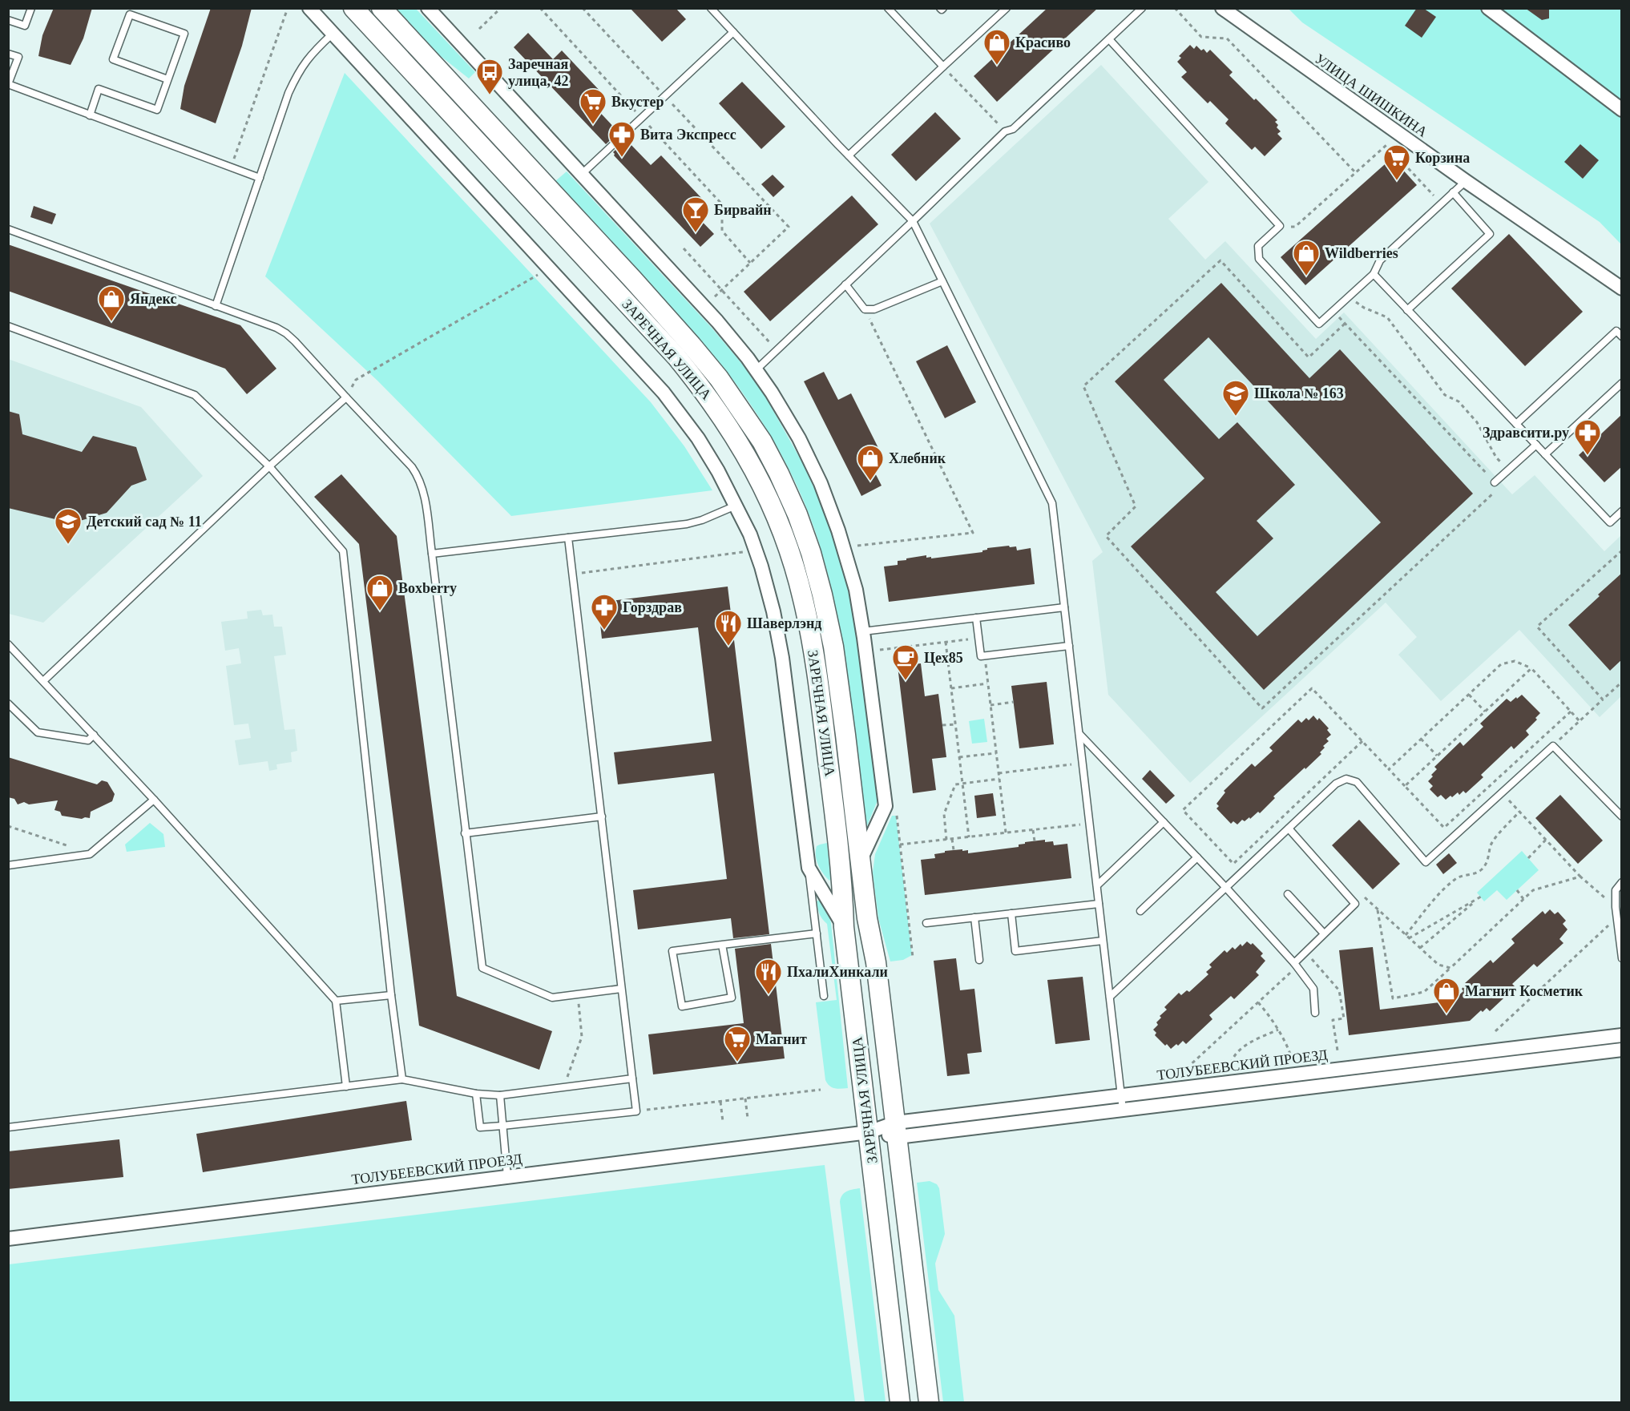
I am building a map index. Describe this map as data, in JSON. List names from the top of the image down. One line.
{"streets":{"street":["УЛИЦА ШИШКИНА","ЗАРЕЧНАЯ УЛИЦА","ТОЛУБЕЕВСКИЙ ПРОЕЗД"]},"crossings":[["ЗАРЕЧНАЯ УЛИЦА","ТОЛУБЕЕВСКИЙ ПРОЕЗД"]],"places":{"shop":["Красиво","Wildberries","Яндекс","Хлебник","Boxberry","Магнит Косметик"],"bus stop":["Заречная улица, 42"],"supermarket":["Вкустер","Корзина","Магнит"],"pharmacy":["Вита Экспресс","Здравсити.ру","Горздрав"],"bar":["Бирвайн"],"school or university":["Школа № 163","Детский сад № 11"],"restaurant":["Шаверлэнд","ПхалиХинкали"],"cafe":["Цех85"]}}
